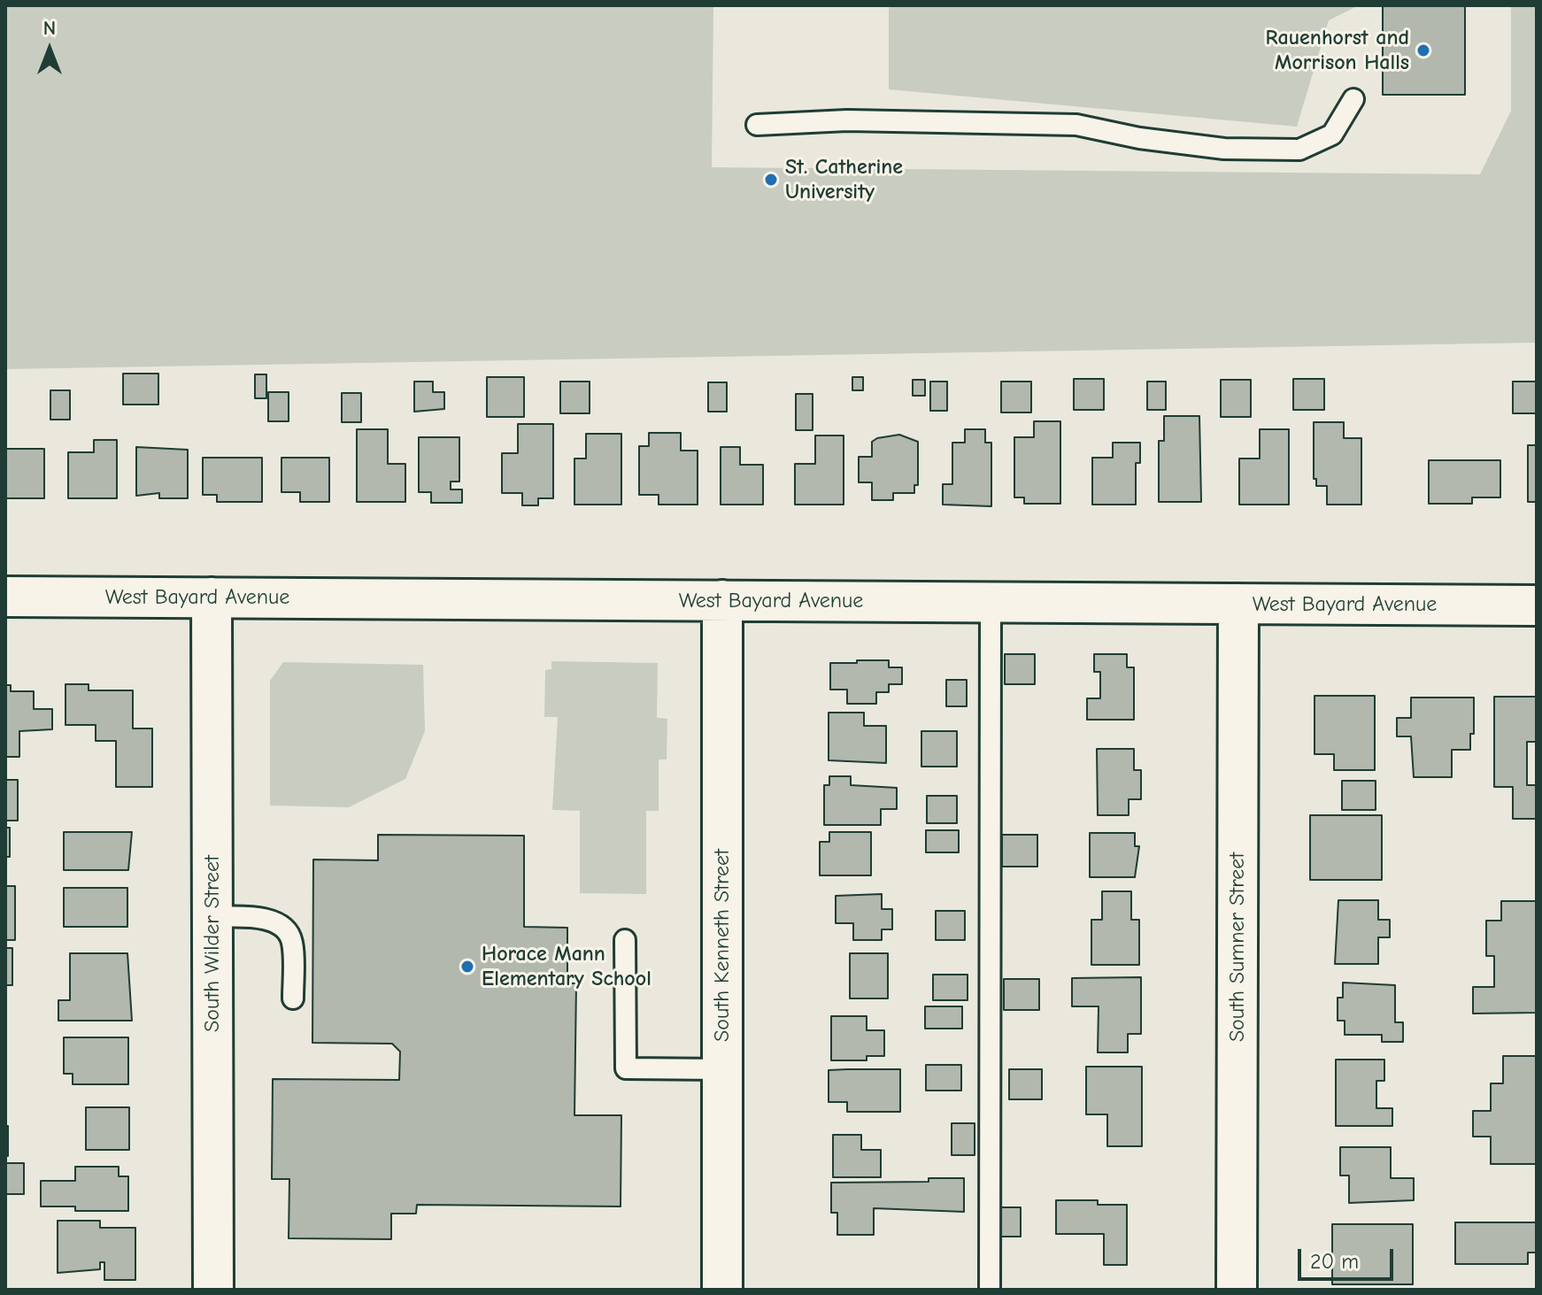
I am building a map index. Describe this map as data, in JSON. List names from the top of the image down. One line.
{"streets":{"street":["West Bayard Avenue","South Wilder Street","South Kenneth Street","South Sumner Street"]},"crossings":[["West Bayard Avenue","South Wilder Street"],["West Bayard Avenue","South Kenneth Street"],["West Bayard Avenue","South Sumner Street"]],"places":["Rauenhorst and Morrison Halls","St. Catherine University","Horace Mann Elementary School"],"scale_bar":"20 m","north":"top"}
